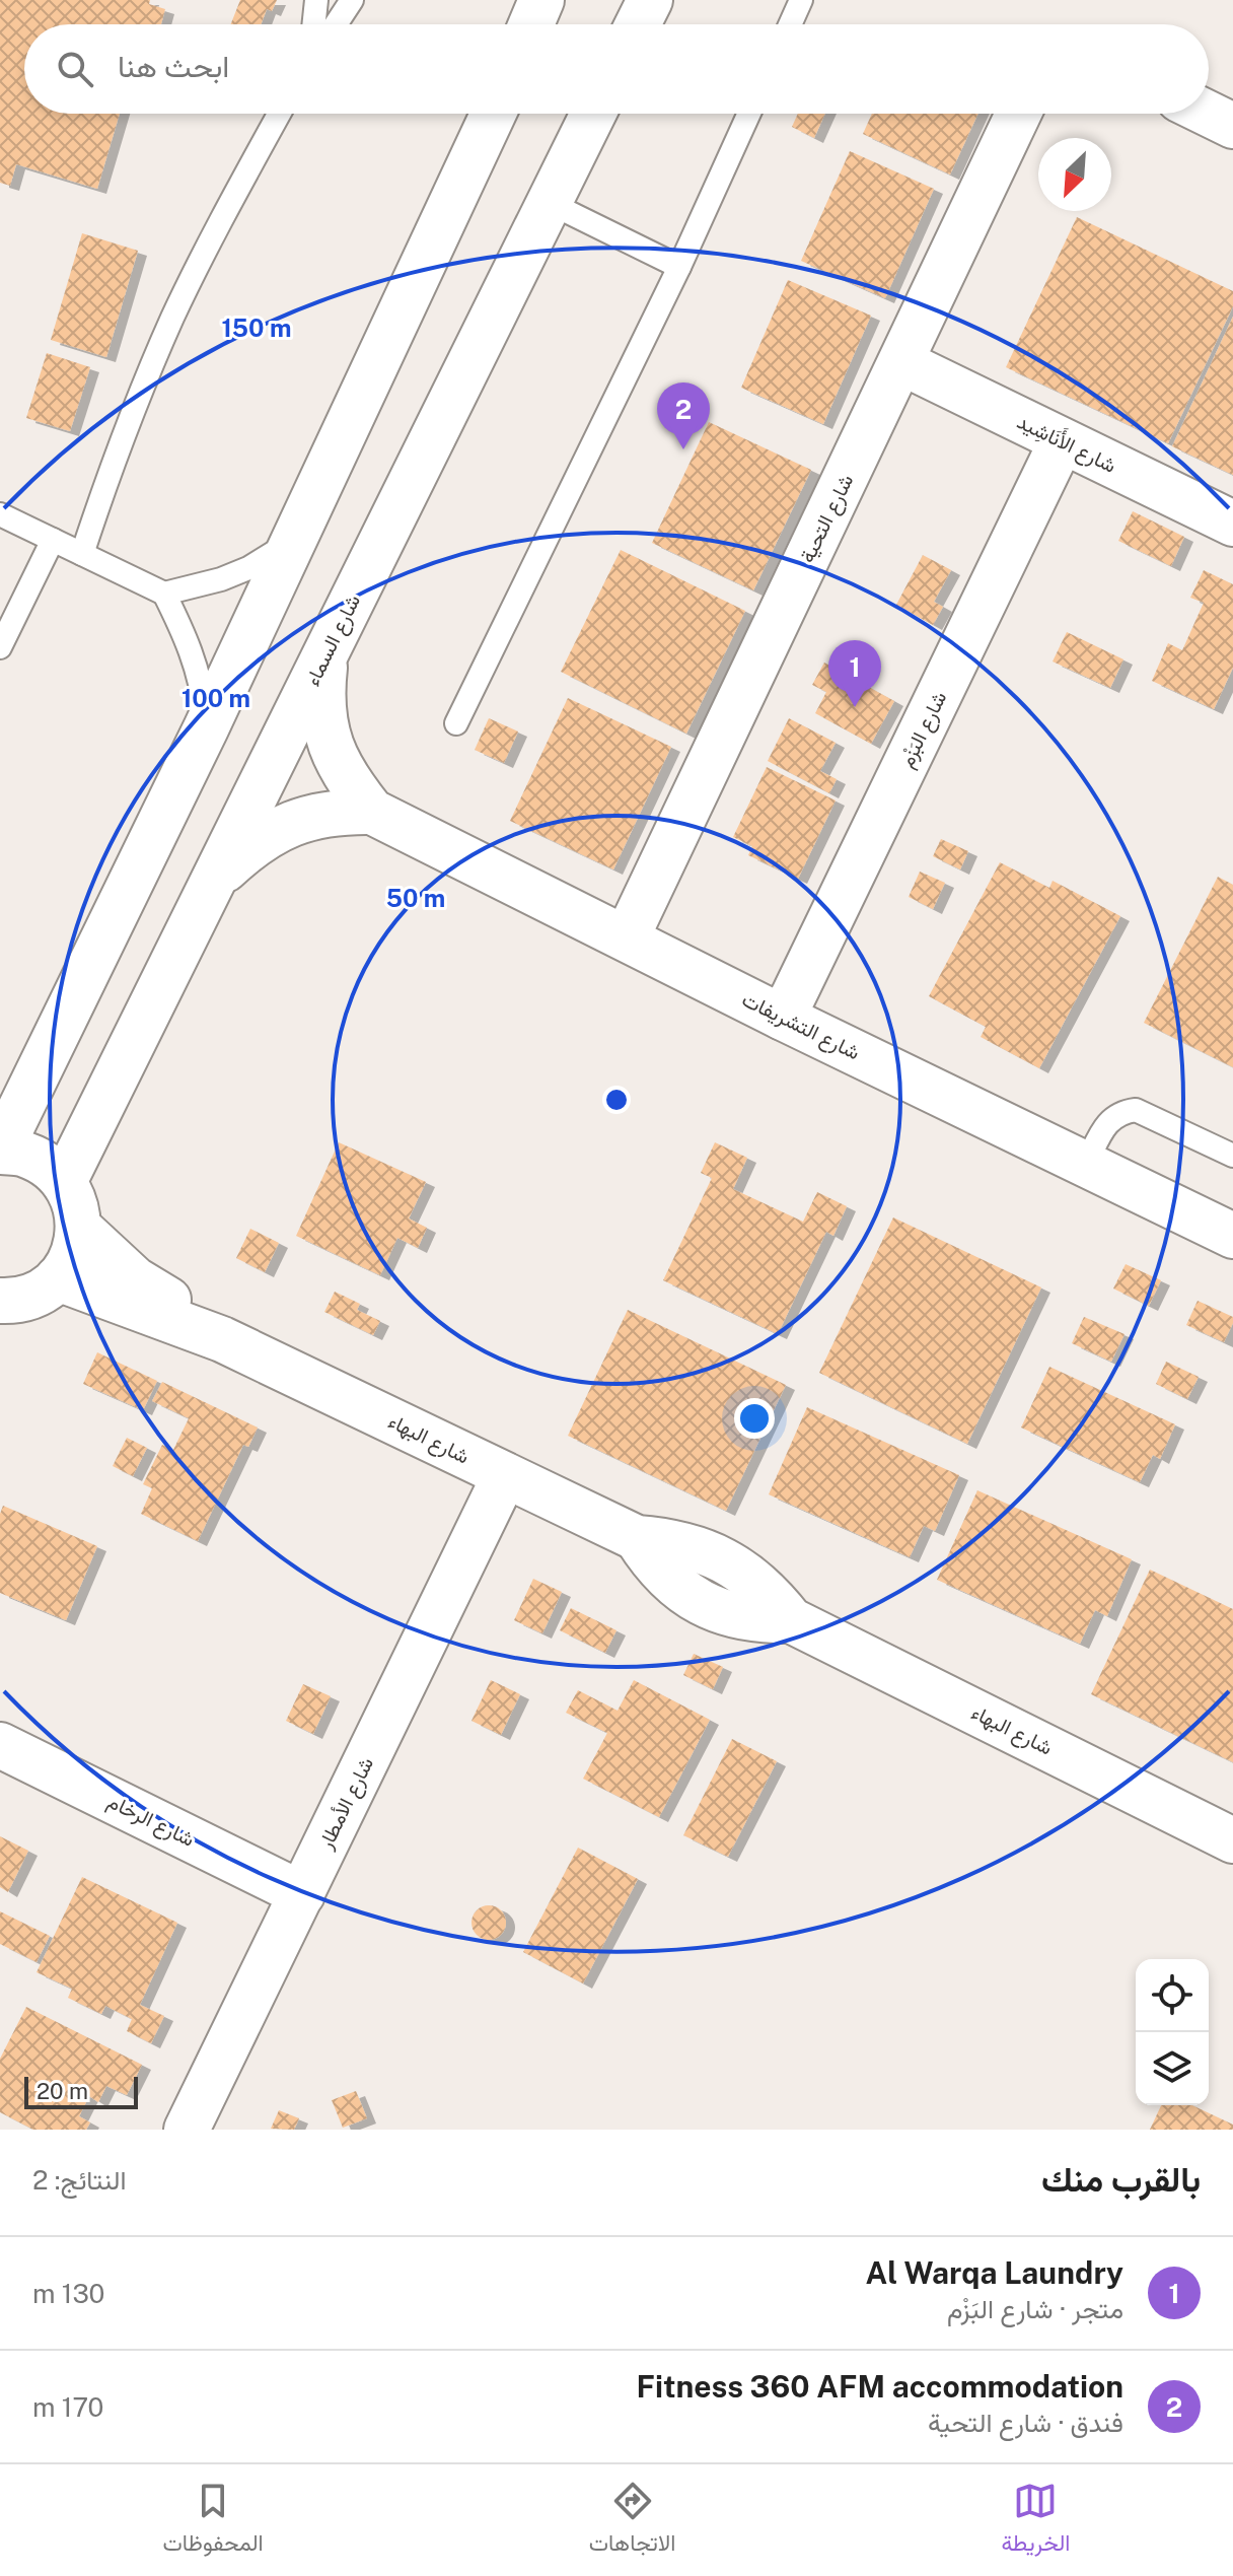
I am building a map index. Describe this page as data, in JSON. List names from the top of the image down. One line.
{"streets":{"street":["شارع الأَنَاشِيد","شارع التحية","شارع السماء","شارع البَزْم","شارع التشريفات","شارع البهاء","شارع الأمطار","شارع الرخام"]},"crossings":[["شارع الأَنَاشِيد","شارع التحية"],["شارع الأَنَاشِيد","شارع البَزْم"],["شارع التحية","شارع التشريفات"],["شارع السماء","شارع التشريفات"],["شارع البَزْم","شارع التشريفات"],["شارع البهاء","شارع الأمطار"],["شارع الأمطار","شارع الرخام"]],"scale_bar":"20 m","north":"bottom left","page":{"search":"ابحث هنا","pins":["2","1"],"scale":"20 m","heading":["بالقرب منك","النتائج: 2"],"list":[{"mark":"1","name":"Al Warqa Laundry","note":"متجر · شارع البَزْم","value":"130 m"},{"mark":"2","name":"Fitness 360 AFM accommodation","note":"فندق · شارع التحية","value":"170 m"}],"nav":["الخريطة","الاتجاهات","المحفوظات"]},"rings":["150 m","100 m","50 m"]}
